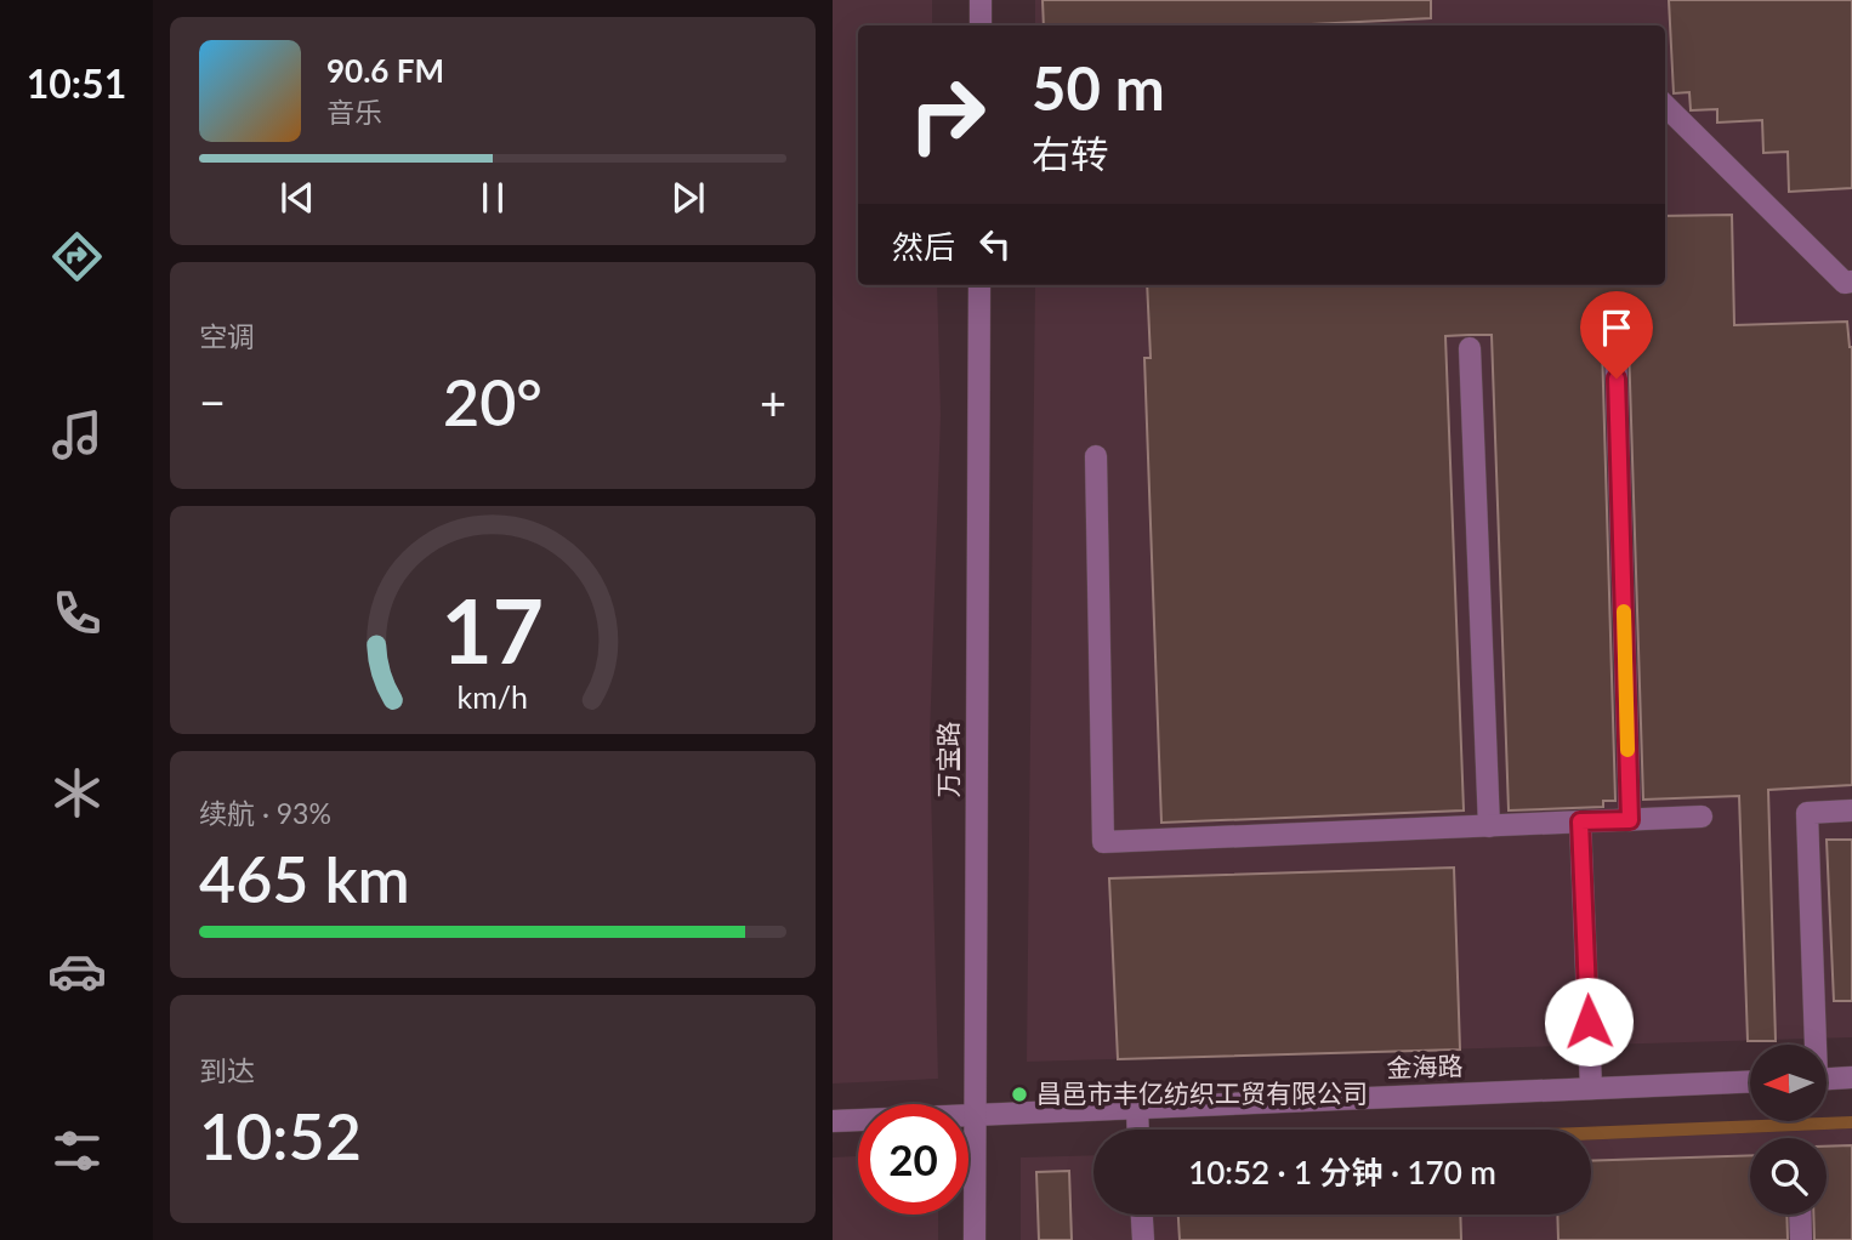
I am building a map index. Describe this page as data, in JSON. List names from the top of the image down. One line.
{"streets":{"street":["万宝路","金海路"]},"crossings":[["万宝路","金海路"]],"places":["昌邑市丰亿纺织工贸有限公司"],"north":"left","page":{"tabs":"10:51","turn":["50 m","右转"],"song":["90.6 FM","音乐"],"then":"然后","tile":["空调",["续航 · 93%","465 km"],["到达","10:52"]],"heat":["−","20°","+"],"limit":"20","trip":"10:52 · 1 分钟 · 170 m","gauge":["17","km/h"]}}
